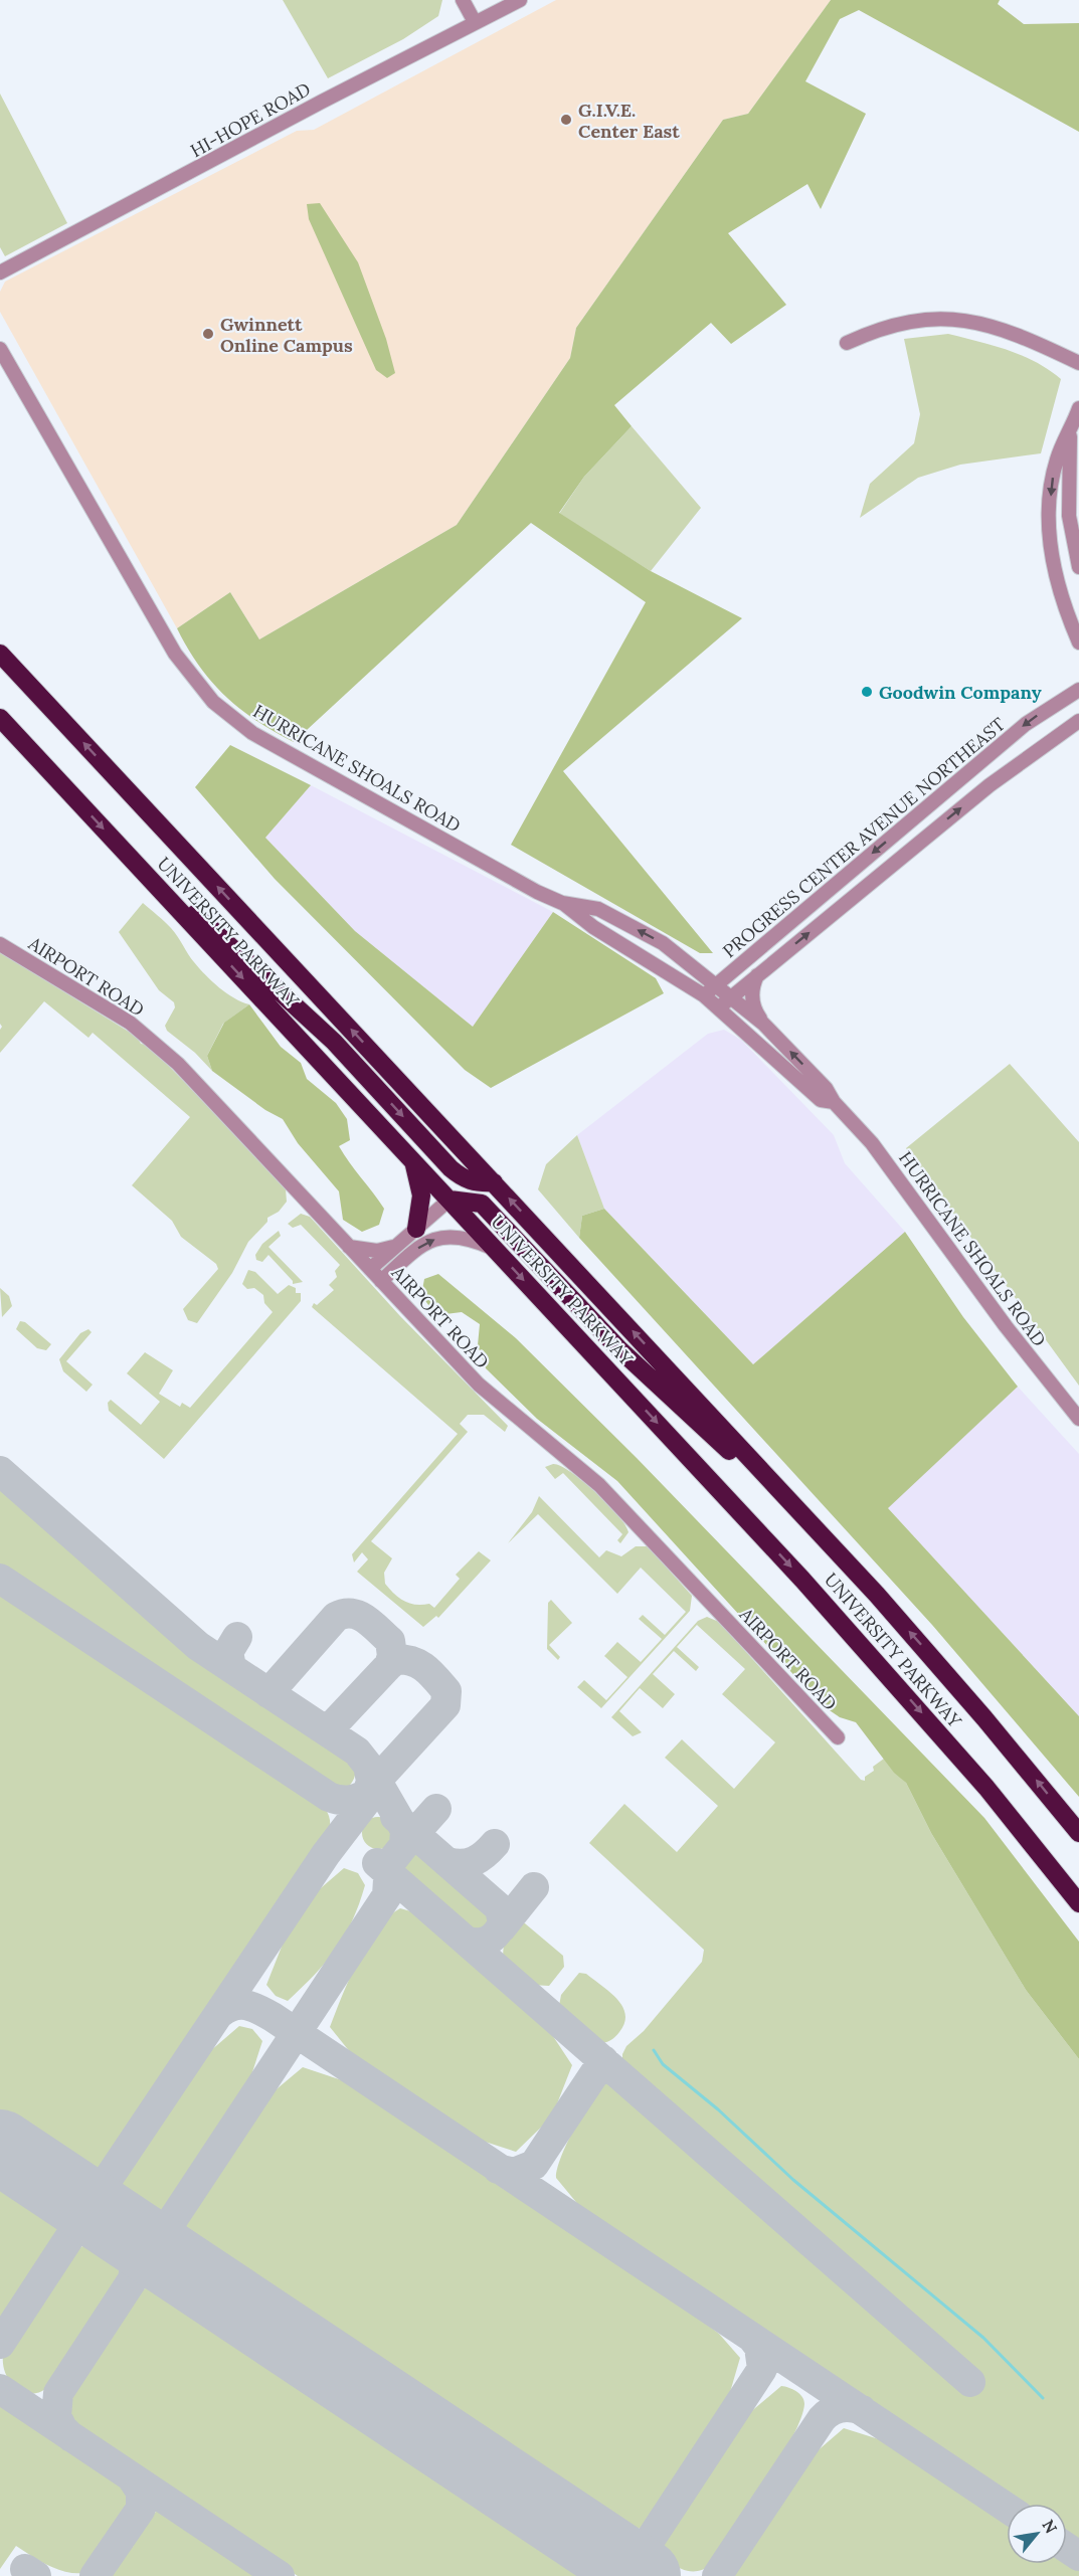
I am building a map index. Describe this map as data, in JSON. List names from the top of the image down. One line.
{"streets":{"highway":["UNIVERSITY PARKWAY"],"street":["HI-HOPE ROAD","HURRICANE SHOALS ROAD","PROGRESS CENTER AVENUE NORTHEAST","AIRPORT ROAD"]},"crossings":[["HURRICANE SHOALS ROAD","PROGRESS CENTER AVENUE NORTHEAST"]],"places":["G.I.V.E. Center East","Gwinnett Online Campus","Goodwin Company"],"north":"top right"}
